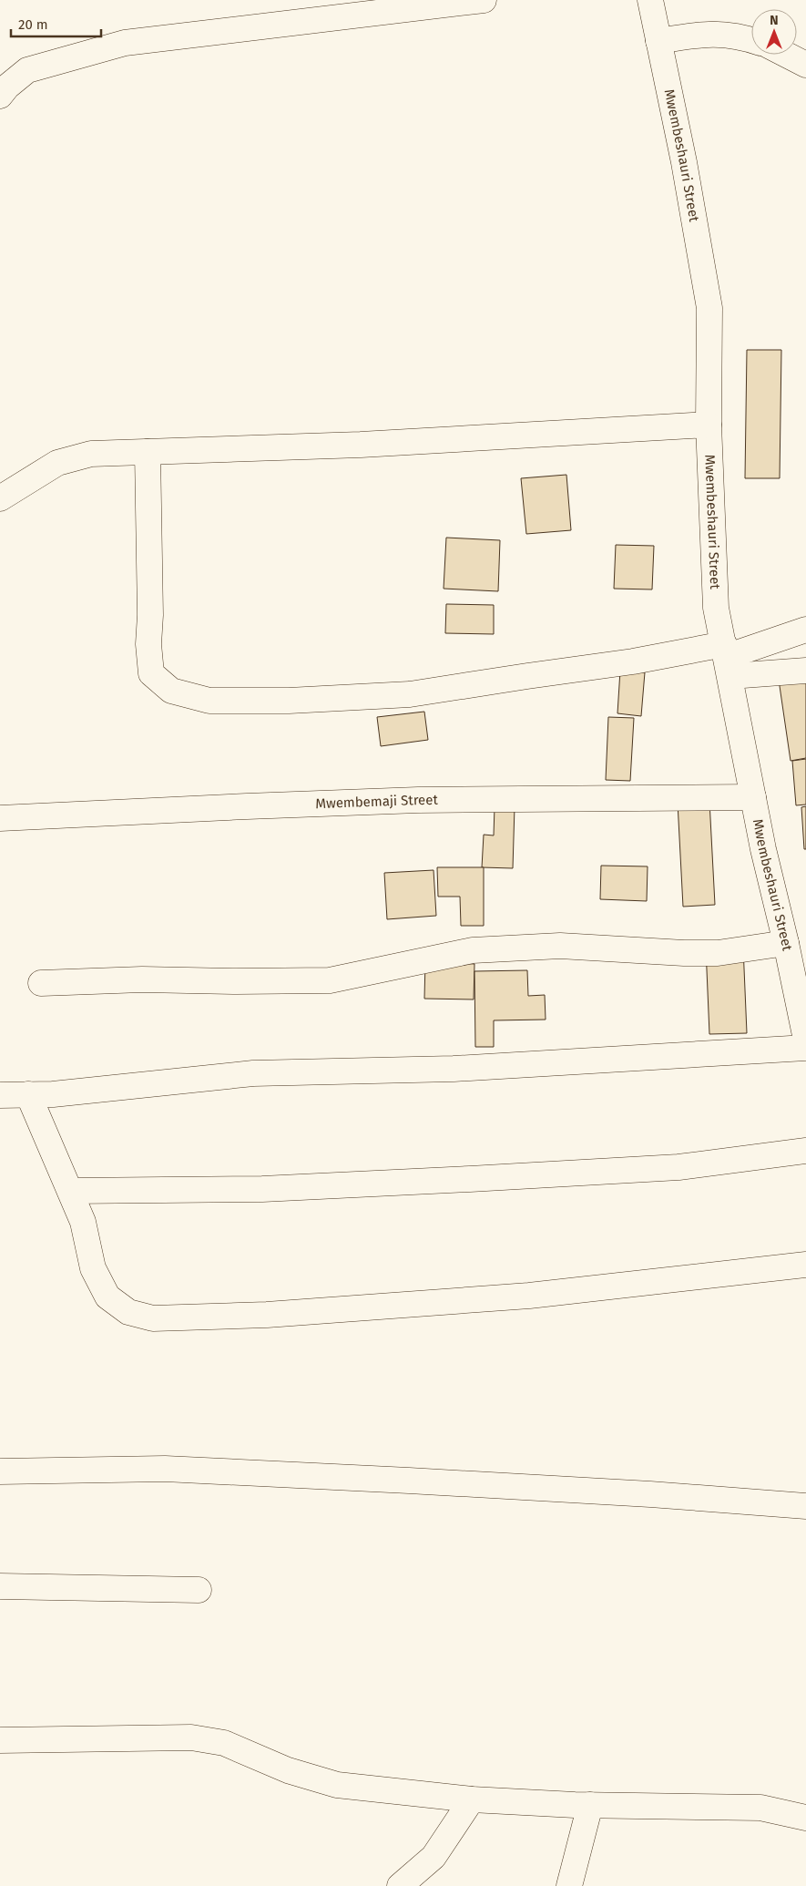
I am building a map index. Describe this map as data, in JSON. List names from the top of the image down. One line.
{"streets":{"street":["Mwembeshauri Street","Mwembemaji Street"]},"crossings":[["Mwembeshauri Street","Mwembemaji Street"]],"scale_bar":"20 m","north":"top"}
